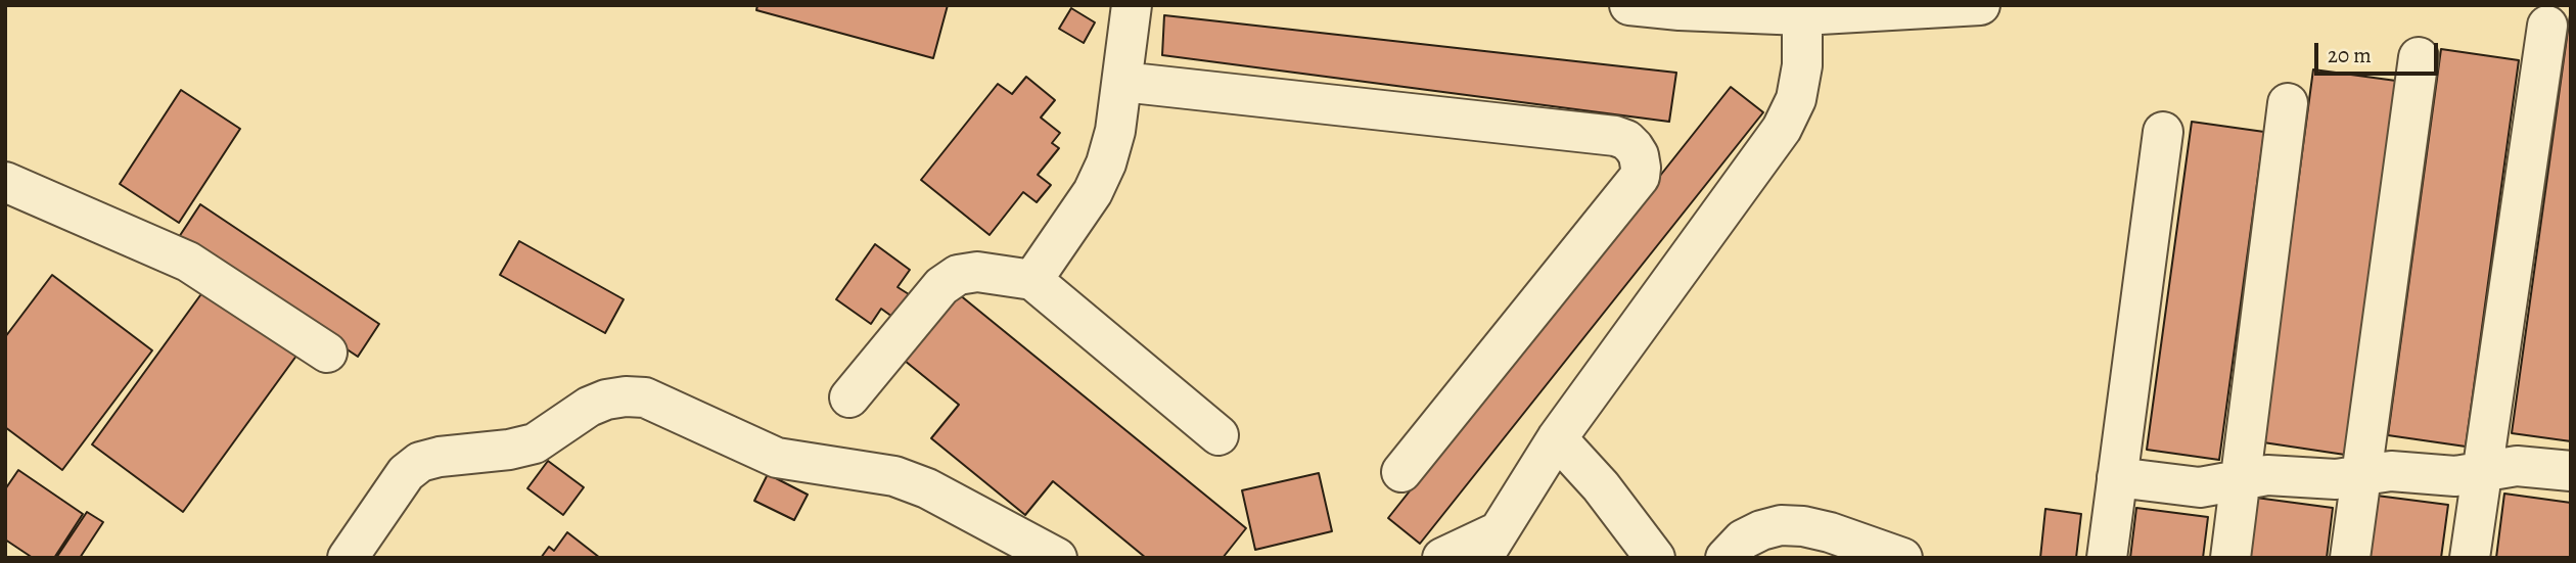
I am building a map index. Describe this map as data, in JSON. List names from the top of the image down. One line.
{"scale_bar":"20 m"}
